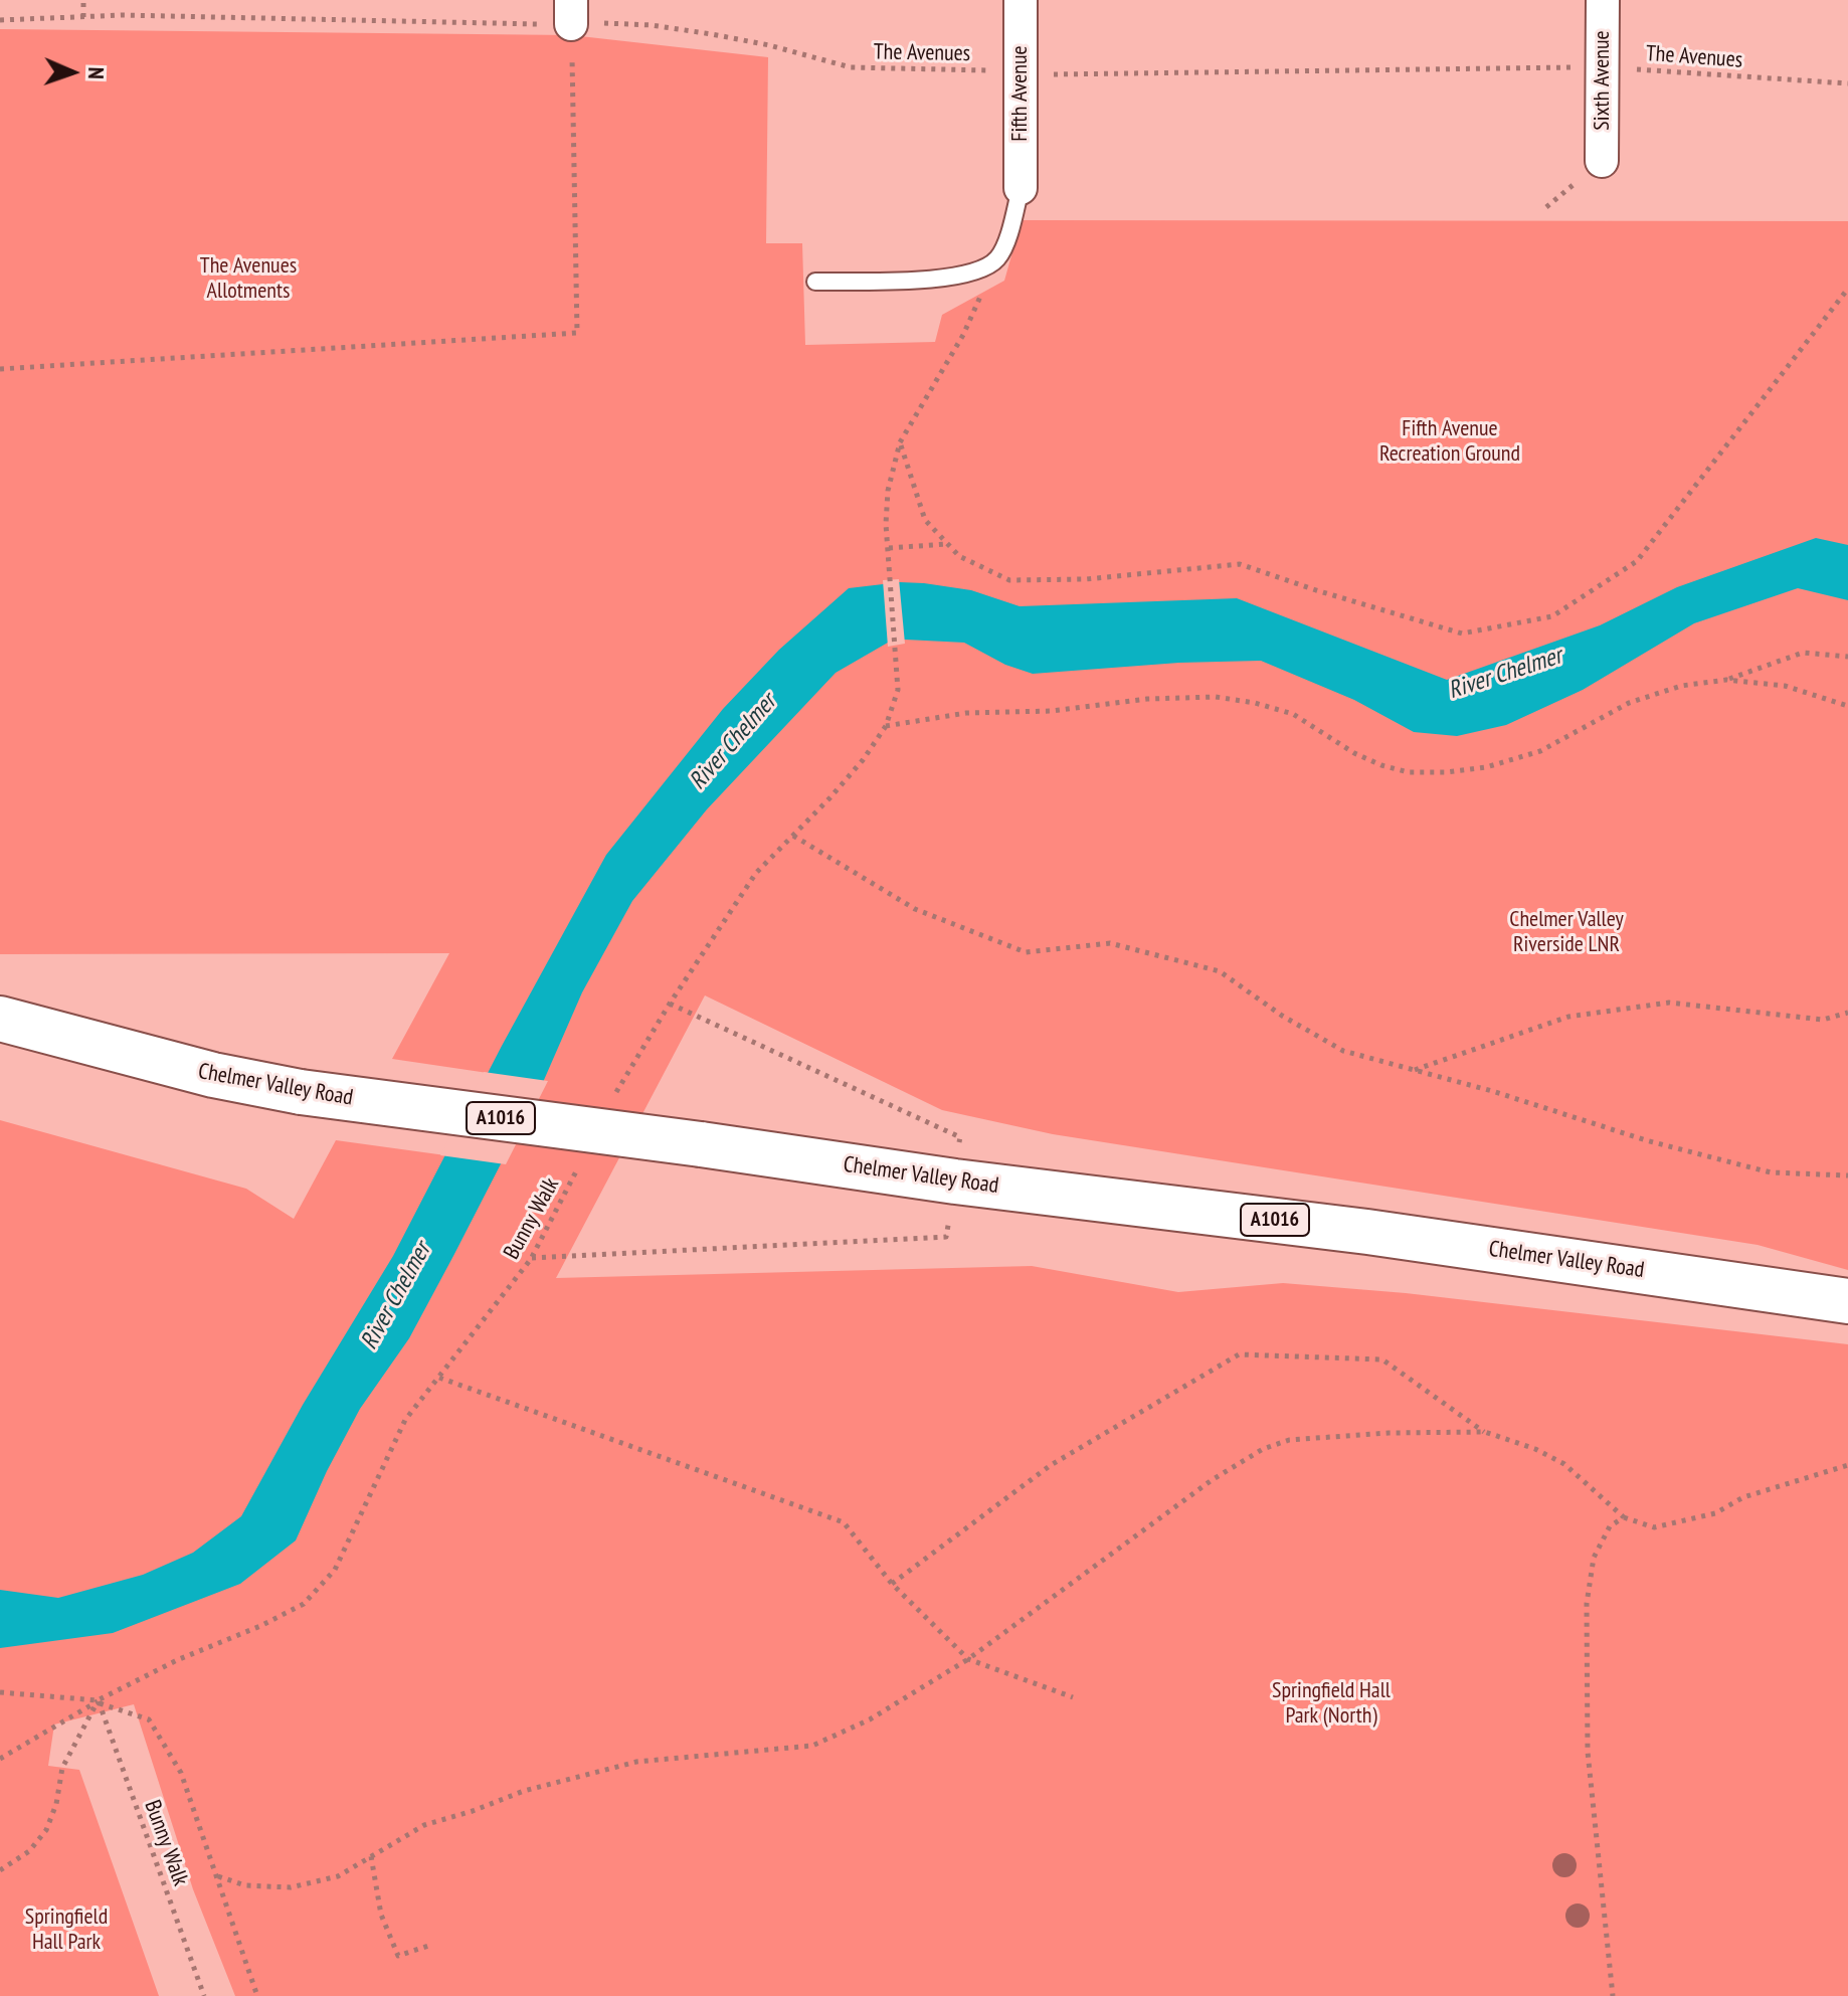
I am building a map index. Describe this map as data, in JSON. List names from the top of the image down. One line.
{"streets":{"main road":["Chelmer Valley Road","A1016"],"street":["Sixth Avenue","Fifth Avenue"],"path":["The Avenues","Bunny Walk"]},"crossings":[["The Avenues","Sixth Avenue"],["The Avenues","Fifth Avenue"]],"water":["River Chelmer"],"parks":["The Avenues Allotments","Fifth Avenue Recreation Ground","Chelmer Valley Riverside LNR","Springfield Hall Park (North)","Springfield Hall Park"],"north":"right"}
